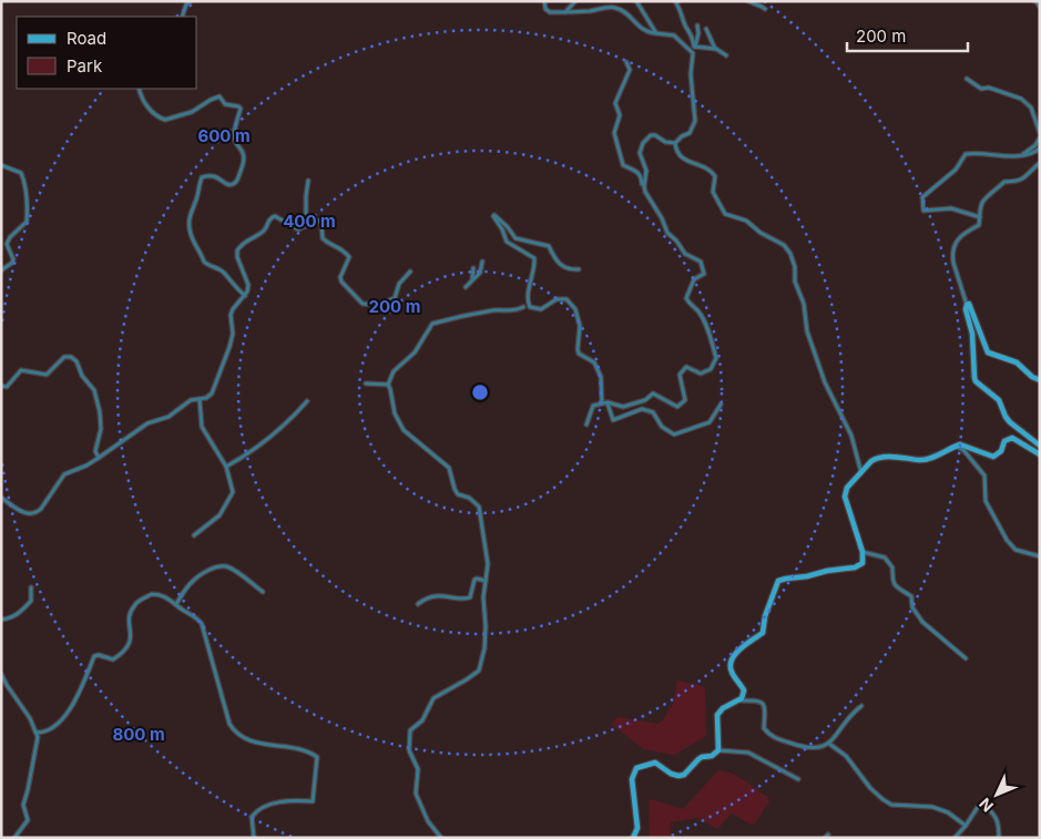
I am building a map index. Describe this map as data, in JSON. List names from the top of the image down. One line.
{"legend":["Road","Park"],"scale_bar":"200 m","north":"bottom left","rings":["600 m","400 m","200 m","800 m"]}
